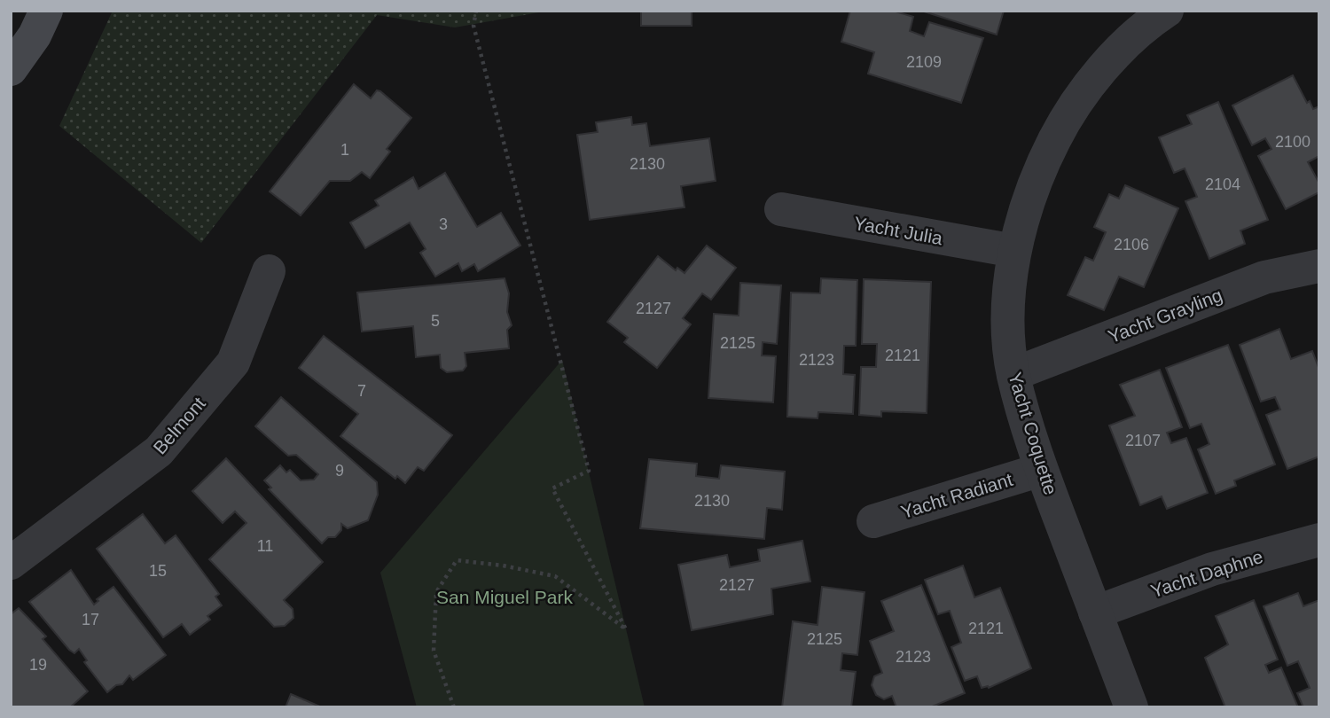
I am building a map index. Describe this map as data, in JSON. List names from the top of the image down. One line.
{"streets":{"street":["Yacht Julia","Yacht Grayling","Belmont","Yacht Coquette","Yacht Radiant","Yacht Daphne"]},"crossings":[["Yacht Julia","Yacht Coquette"],["Yacht Grayling","Yacht Coquette"],["Yacht Coquette","Yacht Radiant"],["Yacht Coquette","Yacht Daphne"]],"parks":["San Miguel Park"],"house_numbers":["2109","2100","1","2130","2104","3","2106","2127","5","2125","2121","2123","7","2107","9","2130","11","15","2127","17","2121","2125","2123","19"]}
